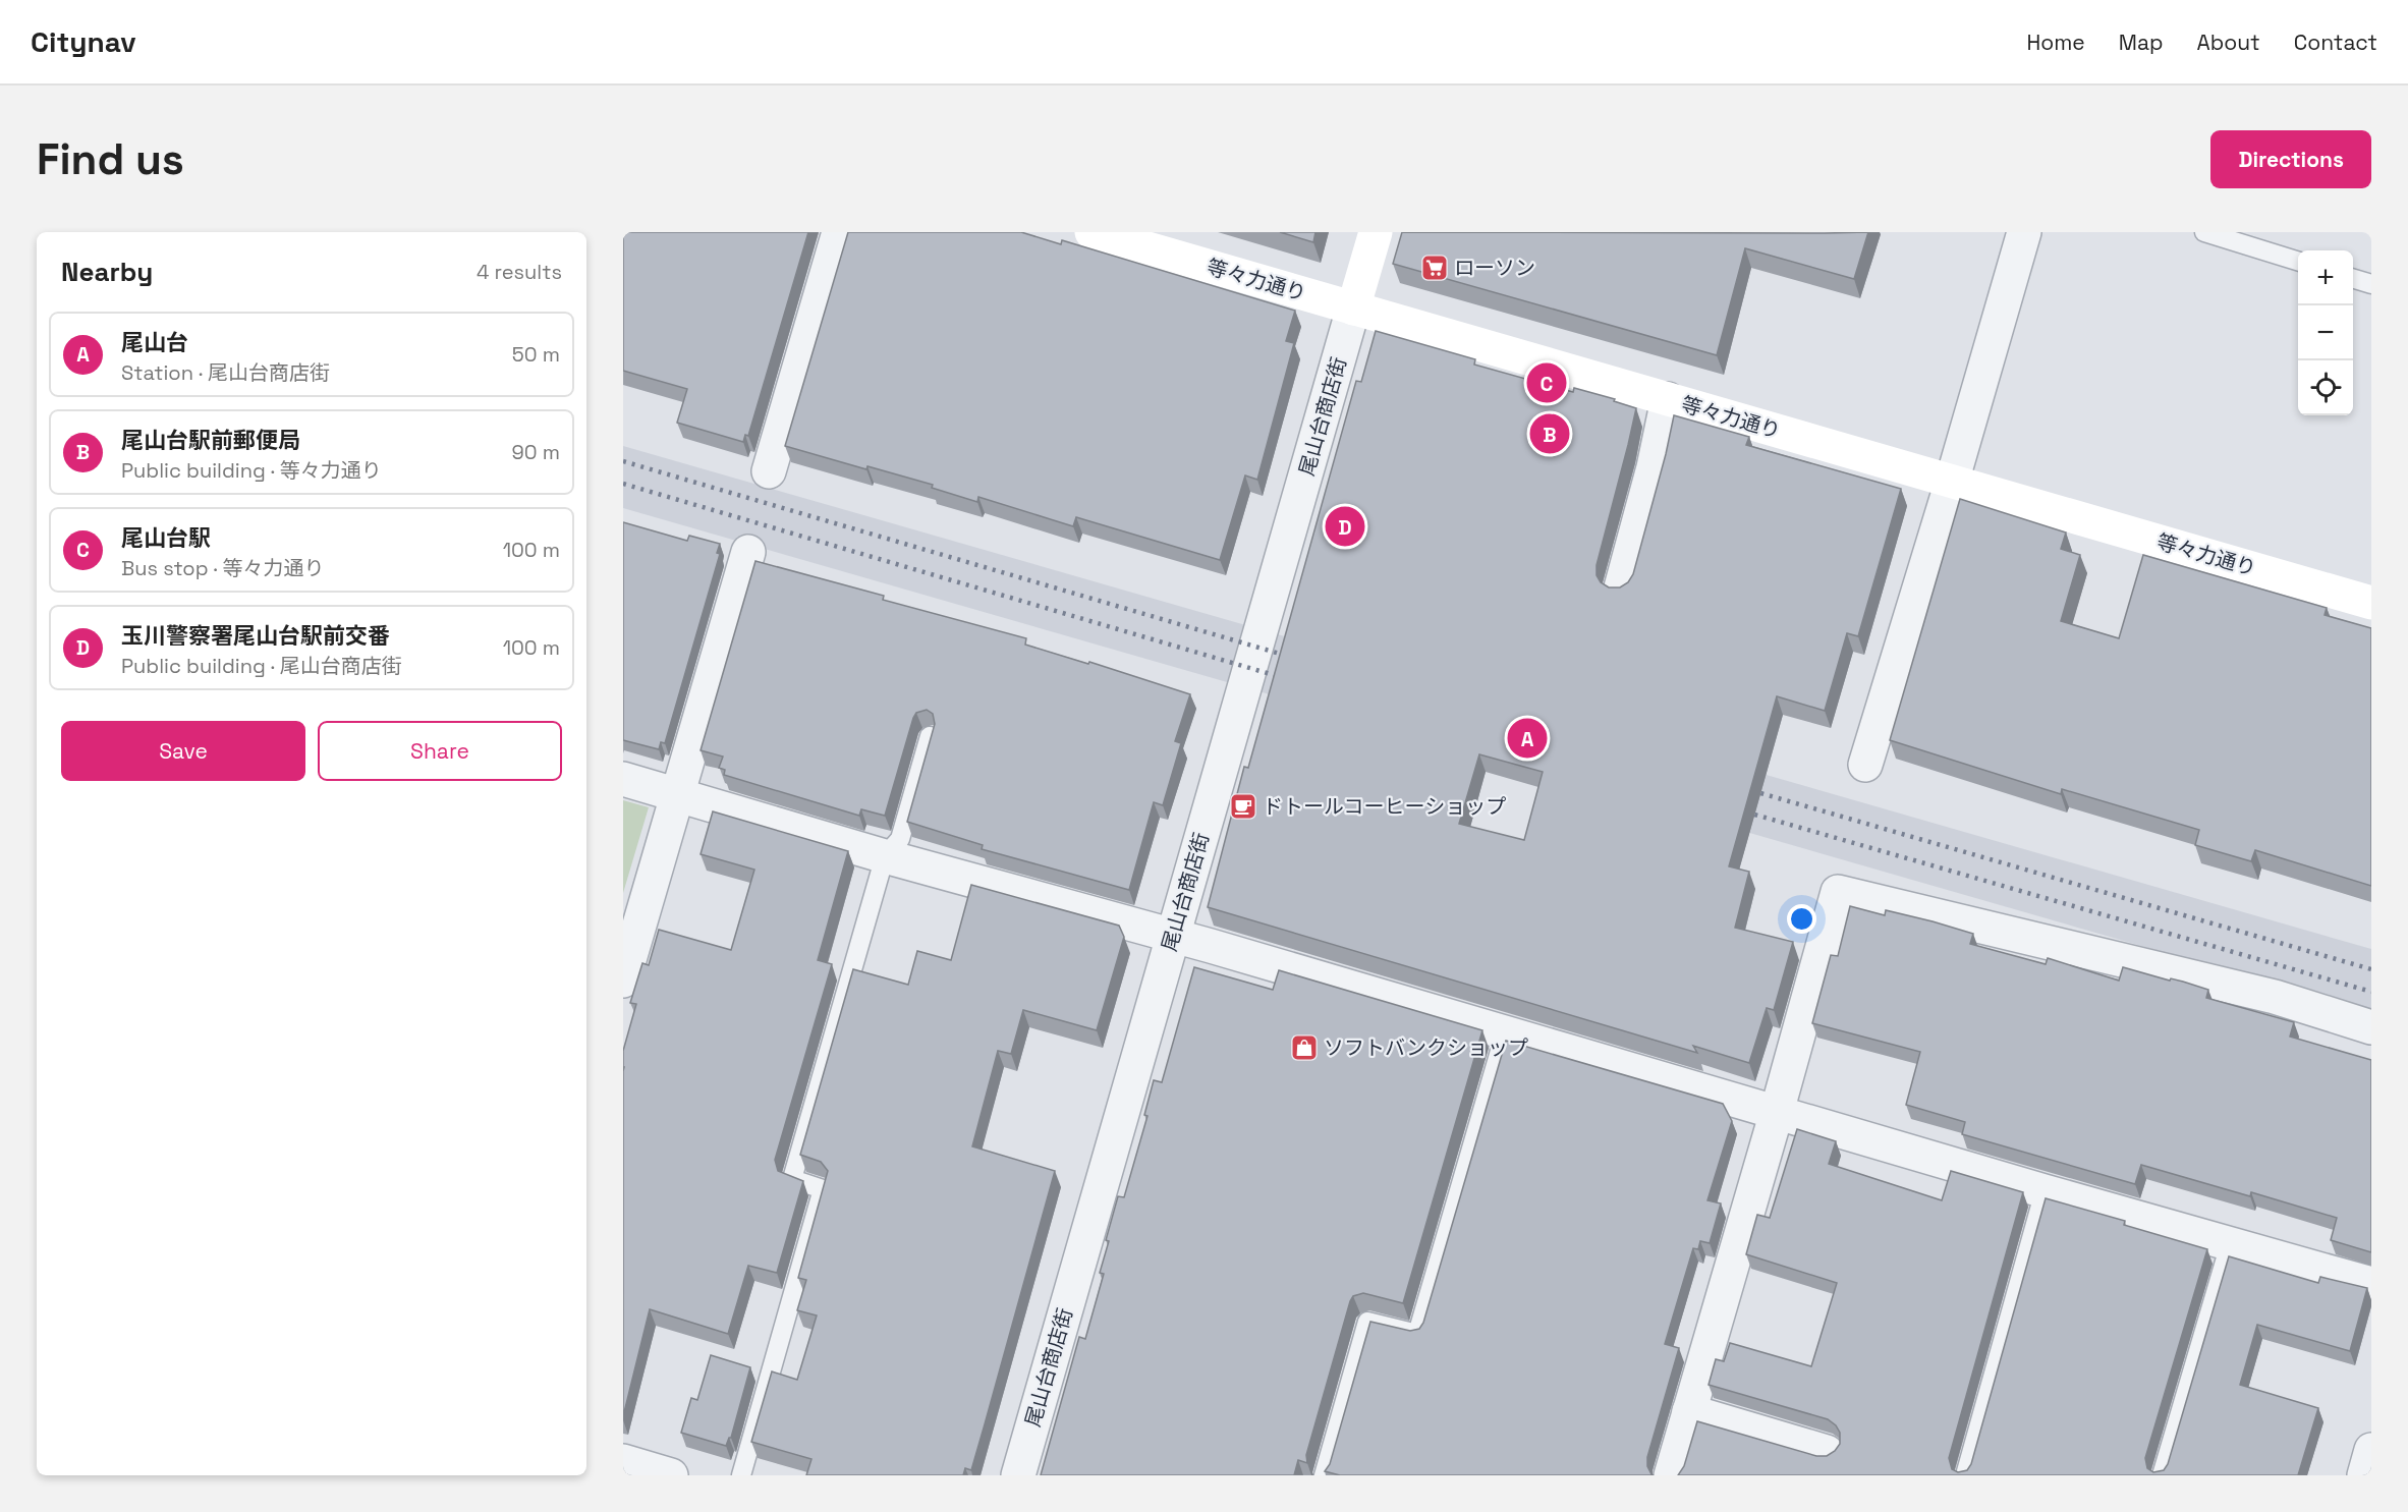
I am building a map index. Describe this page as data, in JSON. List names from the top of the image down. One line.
{"streets":{"street":["等々力通り","尾山台商店街"]},"crossings":[["等々力通り","尾山台商店街"]],"places":{"supermarket":["ローソン"],"cafe":["ドトールコーヒーショップ"],"shop":["ソフトバンクショップ"]},"page":{"header":"Citynav","nav":["Home","Map","About","Contact"],"buttons":["Directions",["Save","Share"]],"title":"Find us","heading":["Nearby","4 results"],"map_buttons":["+","−"],"list":[{"mark":"A","name":"尾山台","note":"Station · 尾山台商店街","value":"50 m"},{"mark":"B","name":"尾山台駅前郵便局","note":"Public building · 等々力通り","value":"90 m"},{"mark":"C","name":"尾山台駅","note":"Bus stop · 等々力通り","value":"100 m"},{"mark":"D","name":"玉川警察署尾山台駅前交番","note":"Public building · 尾山台商店街","value":"100 m"}],"pins":["C","B","D","A"]}}
